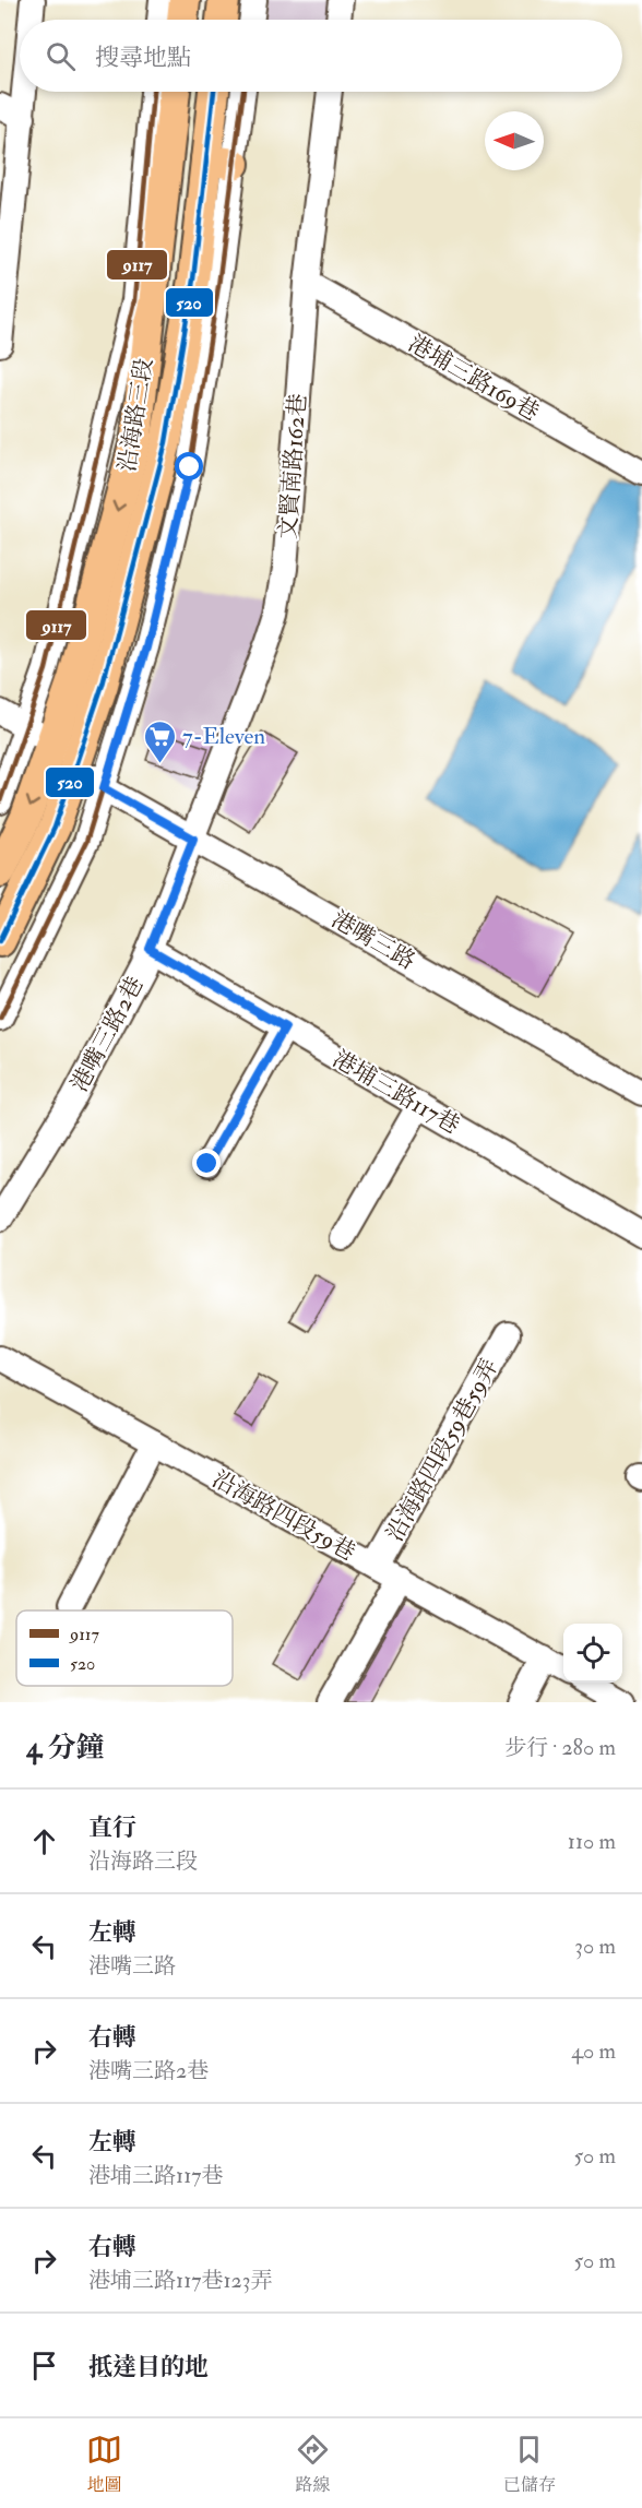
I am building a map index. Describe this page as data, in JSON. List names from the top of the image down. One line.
{"streets":{"main road":["沿海路三段"],"street":["港埔三路169巷","文賢南路162巷","港嘴三路","港嘴三路2巷","港埔三路117巷","沿海路四段59巷59弄","沿海路四段59巷"]},"crossings":[["港埔三路169巷","文賢南路162巷"],["沿海路三段","港嘴三路"],["文賢南路162巷","港嘴三路"],["文賢南路162巷","港嘴三路2巷"],["港嘴三路","港嘴三路2巷"],["港嘴三路2巷","港埔三路117巷"],["沿海路四段59巷59弄","沿海路四段59巷"]],"places":{"supermarket":["7-Eleven"]},"lines":["transit line 9117","transit line 520"],"legend":["9117","520"],"north":"left","page":{"search":"搜尋地點","heading":["4 分鐘","步行 · 280 m"],"list":[["直行","沿海路三段","110 m"],["左轉","港嘴三路","30 m"],["右轉","港嘴三路2巷","40 m"],["左轉","港埔三路117巷","50 m"],["右轉","港埔三路117巷123弄","50 m"],"抵達目的地"],"nav":["地圖","路線","已儲存"]}}
